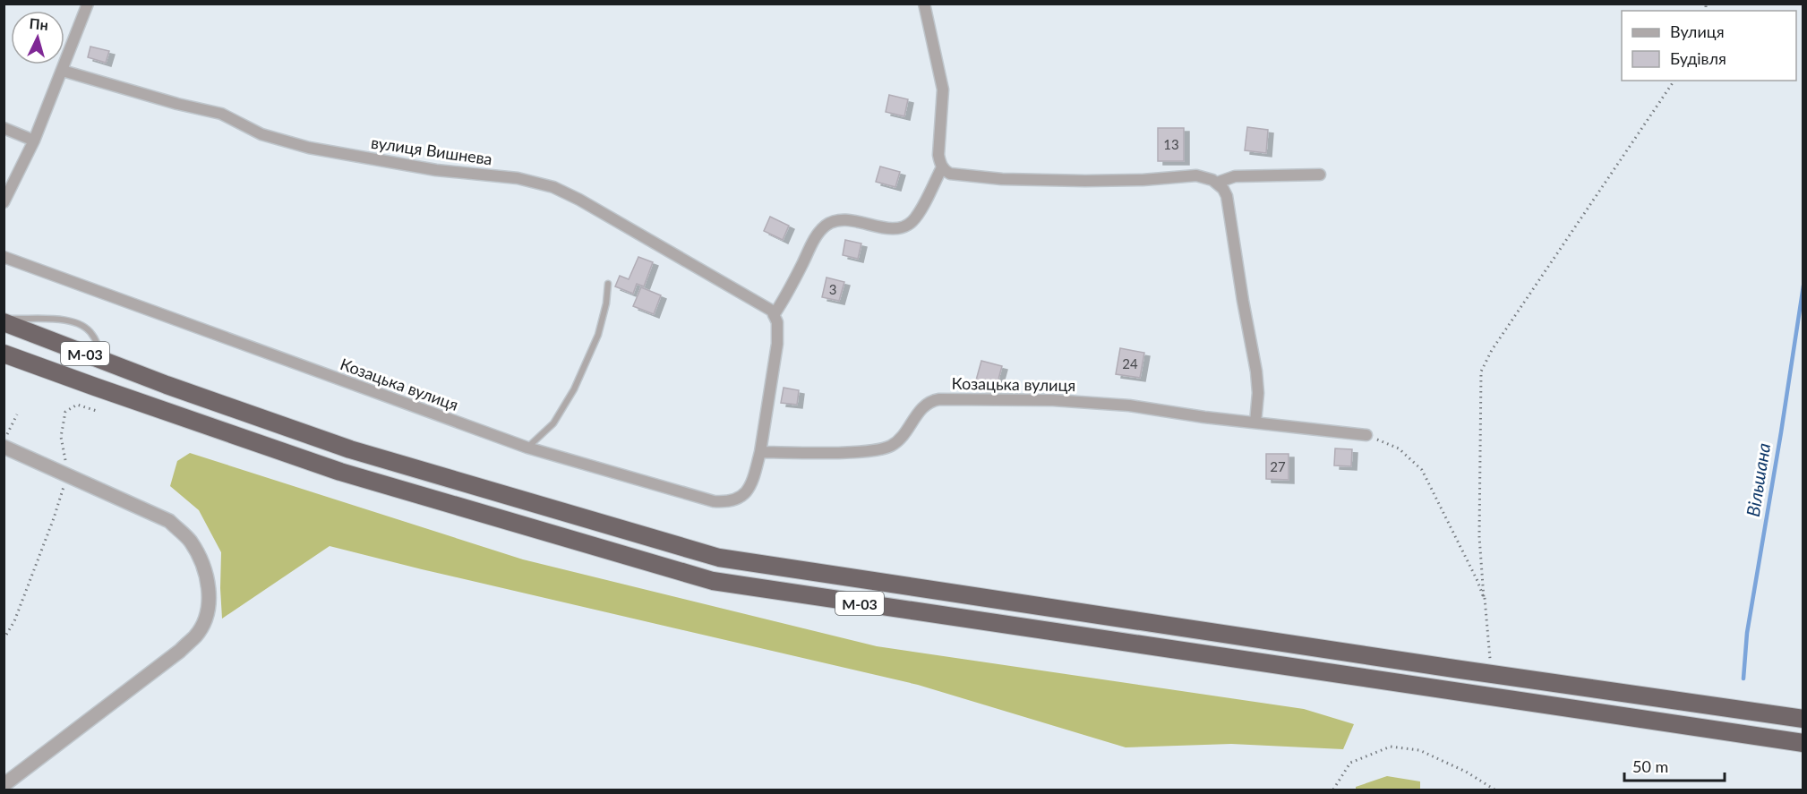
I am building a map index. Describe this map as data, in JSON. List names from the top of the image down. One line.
{"streets":{"highway":["М-03"],"street":["вулиця Вишнева","Козацька вулиця"]},"crossings":[["вулиця Вишнева","Козацька вулиця"]],"water":["Вільшана"],"house_numbers":["13","3","24","27"],"legend":["Вулиця","Будівля"],"scale_bar":"50 m","north":"top"}
